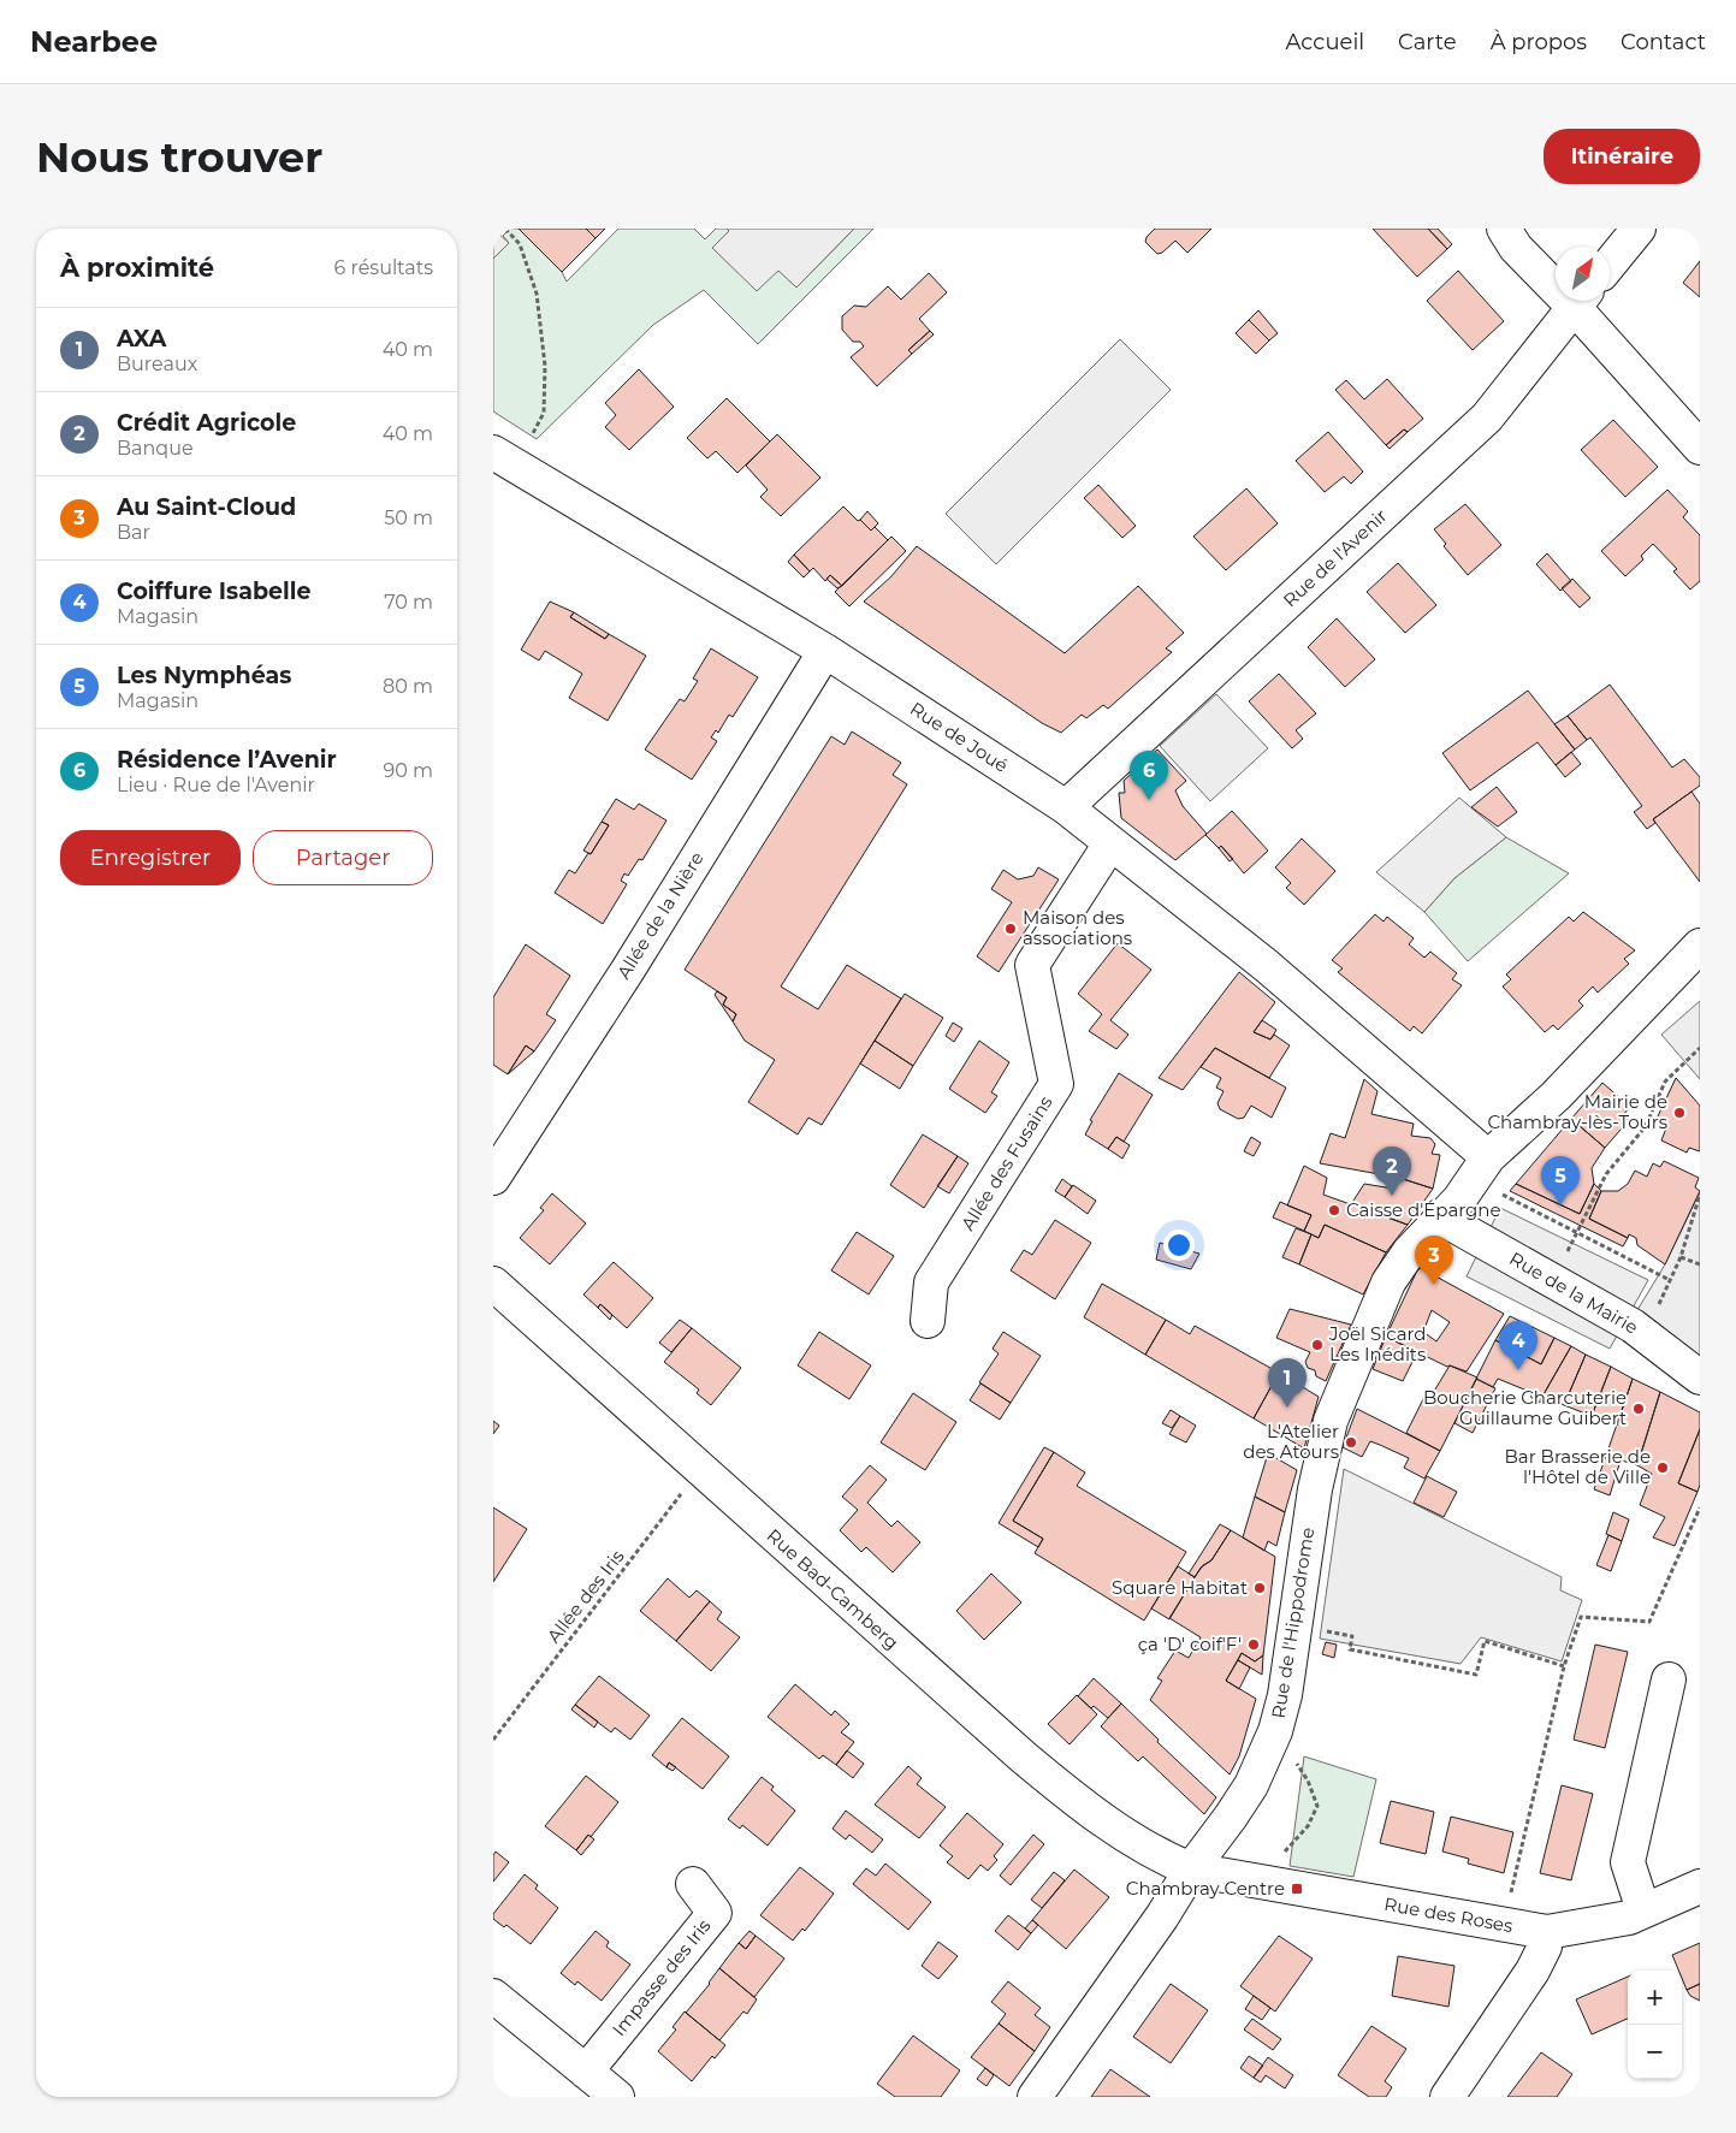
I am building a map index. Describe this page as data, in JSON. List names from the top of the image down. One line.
{"streets":{"street":["Rue de l'Avenir","Rue de Joué","Allée de la Nière","Allée des Fusains","Rue de la Mairie","Rue Bad-Camberg","Rue de l'Hippodrome","Rue des Roses","Impasse des Iris"],"path":["Allée des Iris"]},"crossings":[["Rue de l'Avenir","Rue de Joué"],["Rue de Joué","Allée de la Nière"],["Rue de Joué","Allée des Fusains"],["Rue de Joué","Rue de l'Hippodrome"],["Rue de la Mairie","Rue de l'Hippodrome"],["Rue Bad-Camberg","Allée des Iris"],["Rue Bad-Camberg","Rue de l'Hippodrome"],["Rue Bad-Camberg","Rue des Roses"],["Rue de l'Hippodrome","Rue des Roses"]],"places":{"other":["Maison des associations","Mairie de Chambray-lès-Tours","Caisse d'Épargne","Joël Sicard Les Inédits","Boucherie Charcuterie Guillaume Guibert","L'Atelier des Atours","Bar Brasserie de l'Hôtel de Ville","Square Habitat","ça 'D' coif'F'"],"transit":["Chambray Centre"]},"north":"top right","page":{"header":"Nearbee","nav":["Accueil","Carte","À propos","Contact"],"buttons":["Itinéraire",["Enregistrer","Partager"]],"title":"Nous trouver","heading":["À proximité","6 résultats"],"list":[{"mark":"1","name":"AXA","note":"Bureaux","value":"40 m"},{"mark":"2","name":"Crédit Agricole","note":"Banque","value":"40 m"},{"mark":"3","name":"Au Saint-Cloud","note":"Bar","value":"50 m"},{"mark":"4","name":"Coiffure Isabelle","note":"Magasin","value":"70 m"},{"mark":"5","name":"Les Nymphéas","note":"Magasin","value":"80 m"},{"mark":"6","name":"Résidence l’Avenir","note":"Lieu · Rue de l'Avenir","value":"90 m"}],"pins":["6","2","5","3","4","1"],"map_buttons":["+","−"]}}
